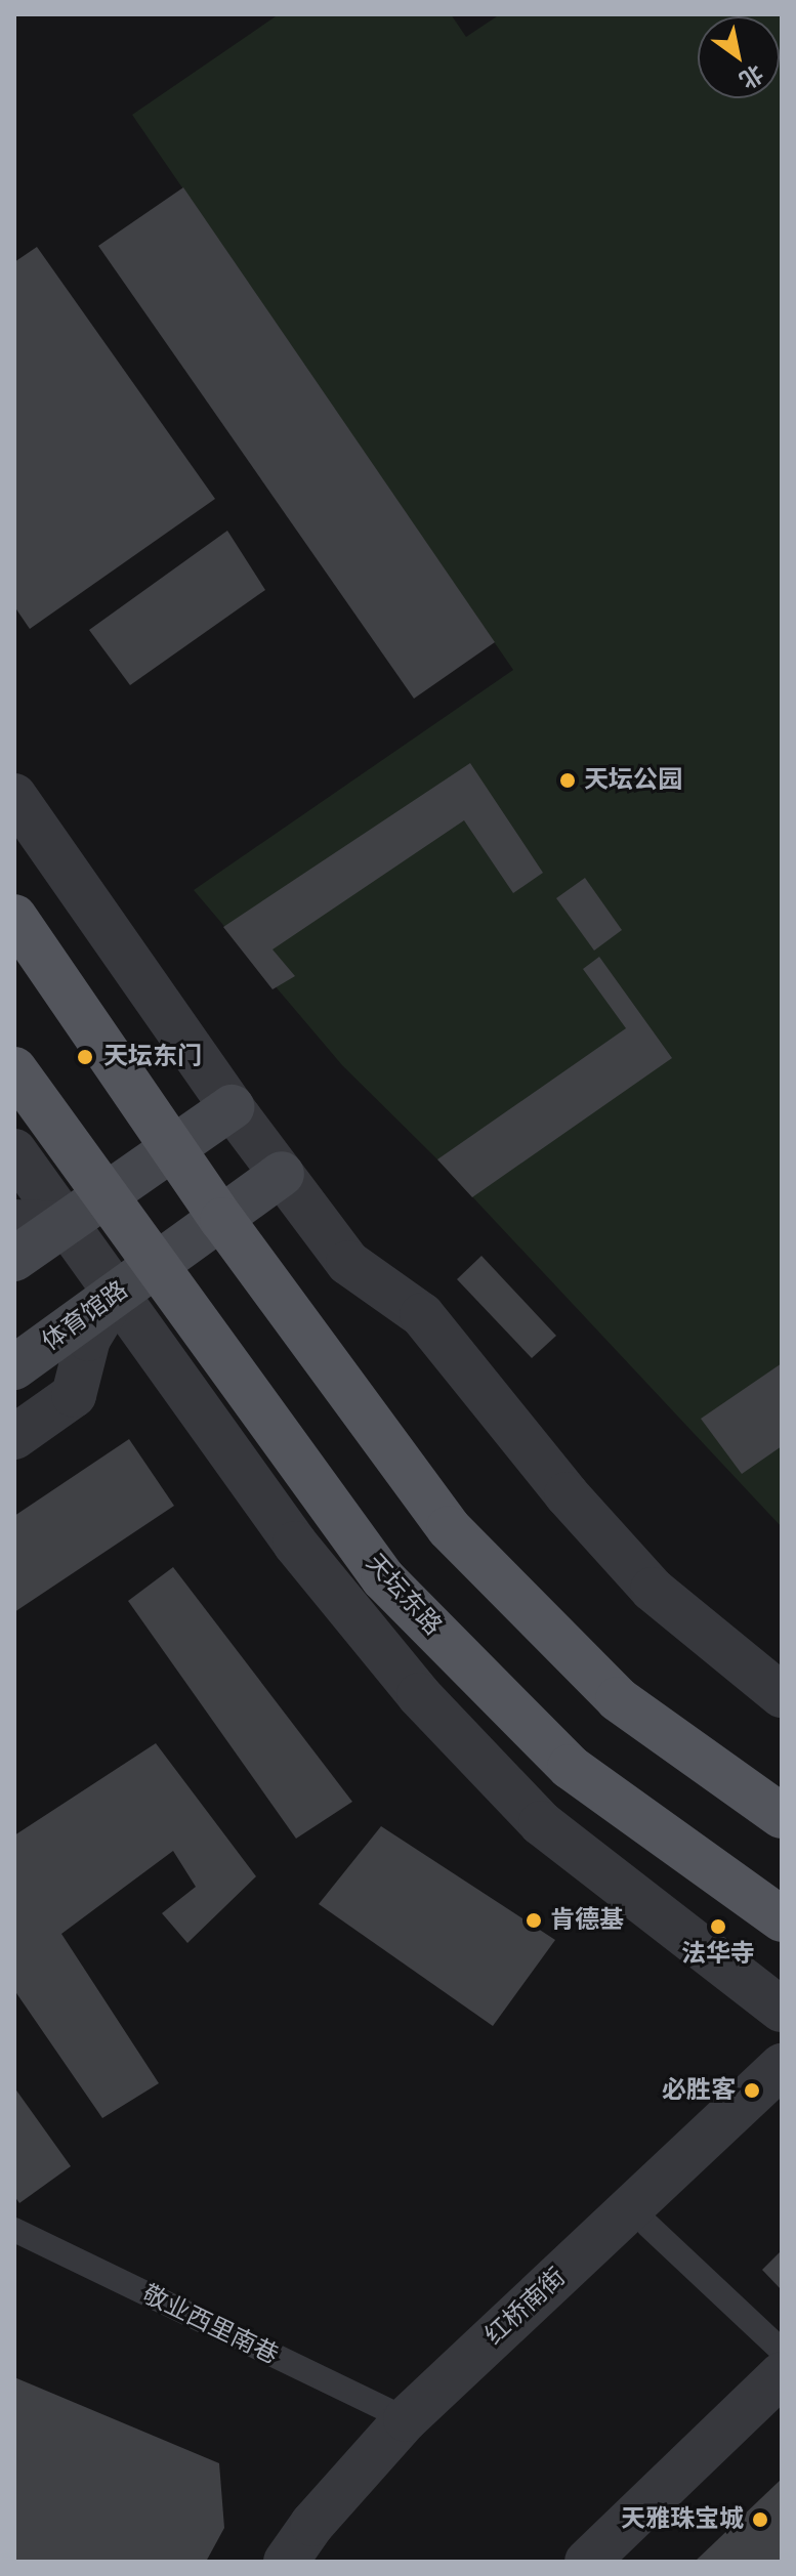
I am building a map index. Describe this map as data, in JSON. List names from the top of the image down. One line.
{"streets":{"main road":["体育馆路","天坛东路"],"street":["红桥南街"],"lane":["敬业西里南巷"]},"crossings":[["体育馆路","天坛东路"],["红桥南街","敬业西里南巷"]],"places":["天坛公园","天坛东门","肯德基","法华寺","必胜客","天雅珠宝城"],"north":"bottom right"}
